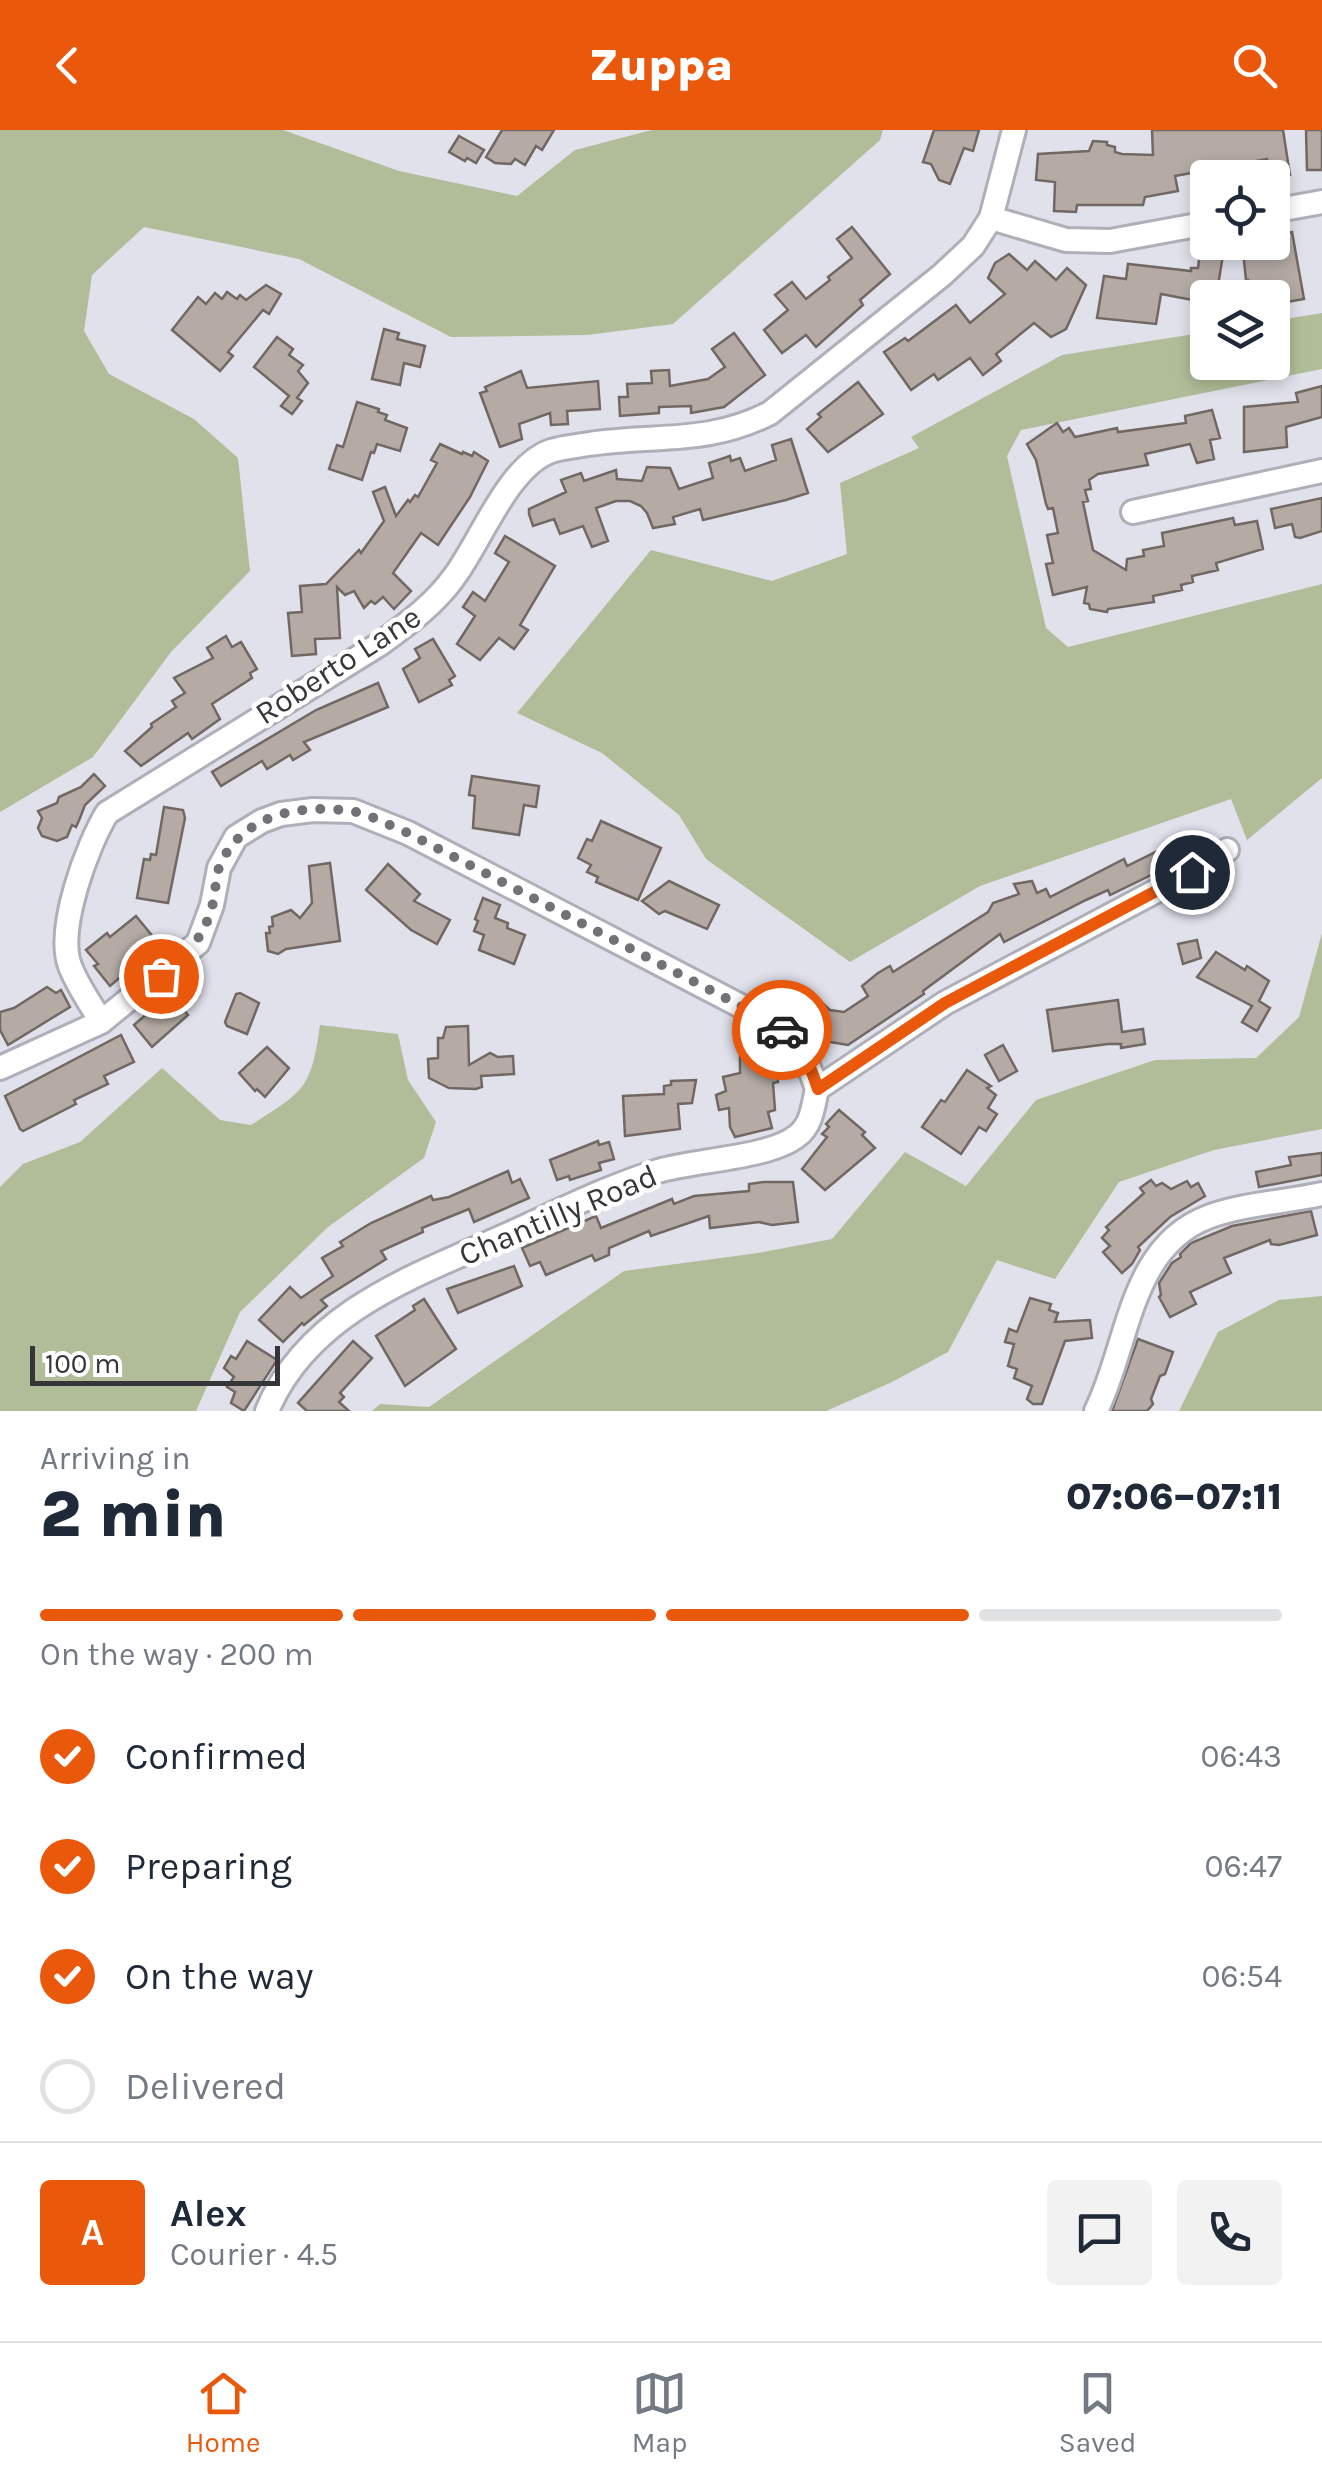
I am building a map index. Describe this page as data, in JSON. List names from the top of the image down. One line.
{"streets":{"street":["Roberto Lane","Chantilly Road"]},"scale_bar":"100 m","page":{"header":"Zuppa","scale":"100 m","heading":["2 min","Arriving in","07:06–07:11"],"panel":["Alex","Courier · 4.5"],"bar":"On the way · 200 m","list":[["Confirmed","06:43"],["Preparing","06:47"],["On the way","06:54"],"Delivered"],"round":"A","tabs":["Home","Map","Saved"]}}
